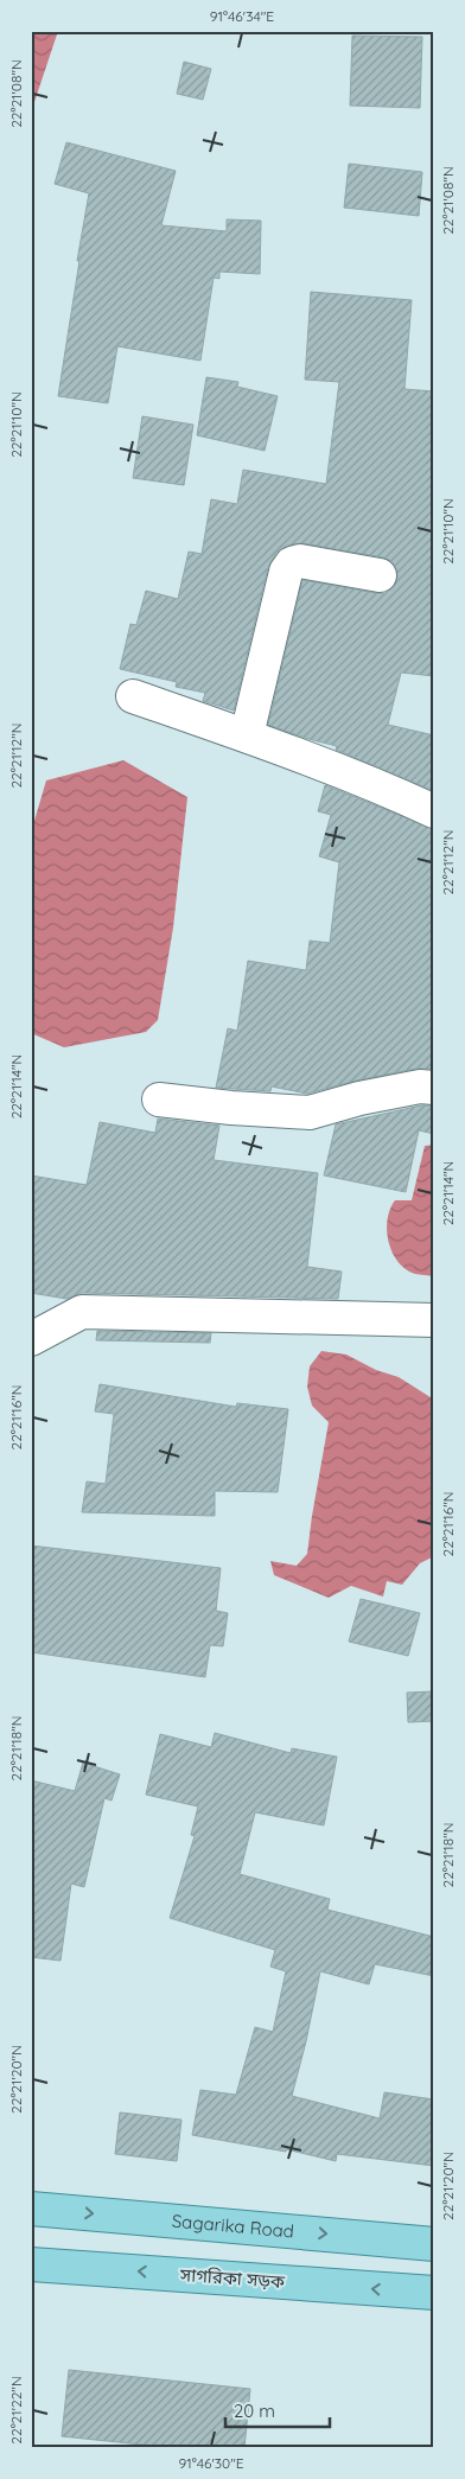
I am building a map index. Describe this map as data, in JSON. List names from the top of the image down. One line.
{"streets":{"main road":["Sagarika Road","সাগরিকা সড়ক"]},"one_way":["Sagarika Road","সাগরিকা সড়ক"],"scale_bar":"20 m","coordinates":["91°46'34\"E","22°21'08\"N","22°21'10\"N","22°21'12\"N","22°21'14\"N","22°21'16\"N","22°21'18\"N","22°21'20\"N","22°21'22\"N","91°46'30\"E"]}
